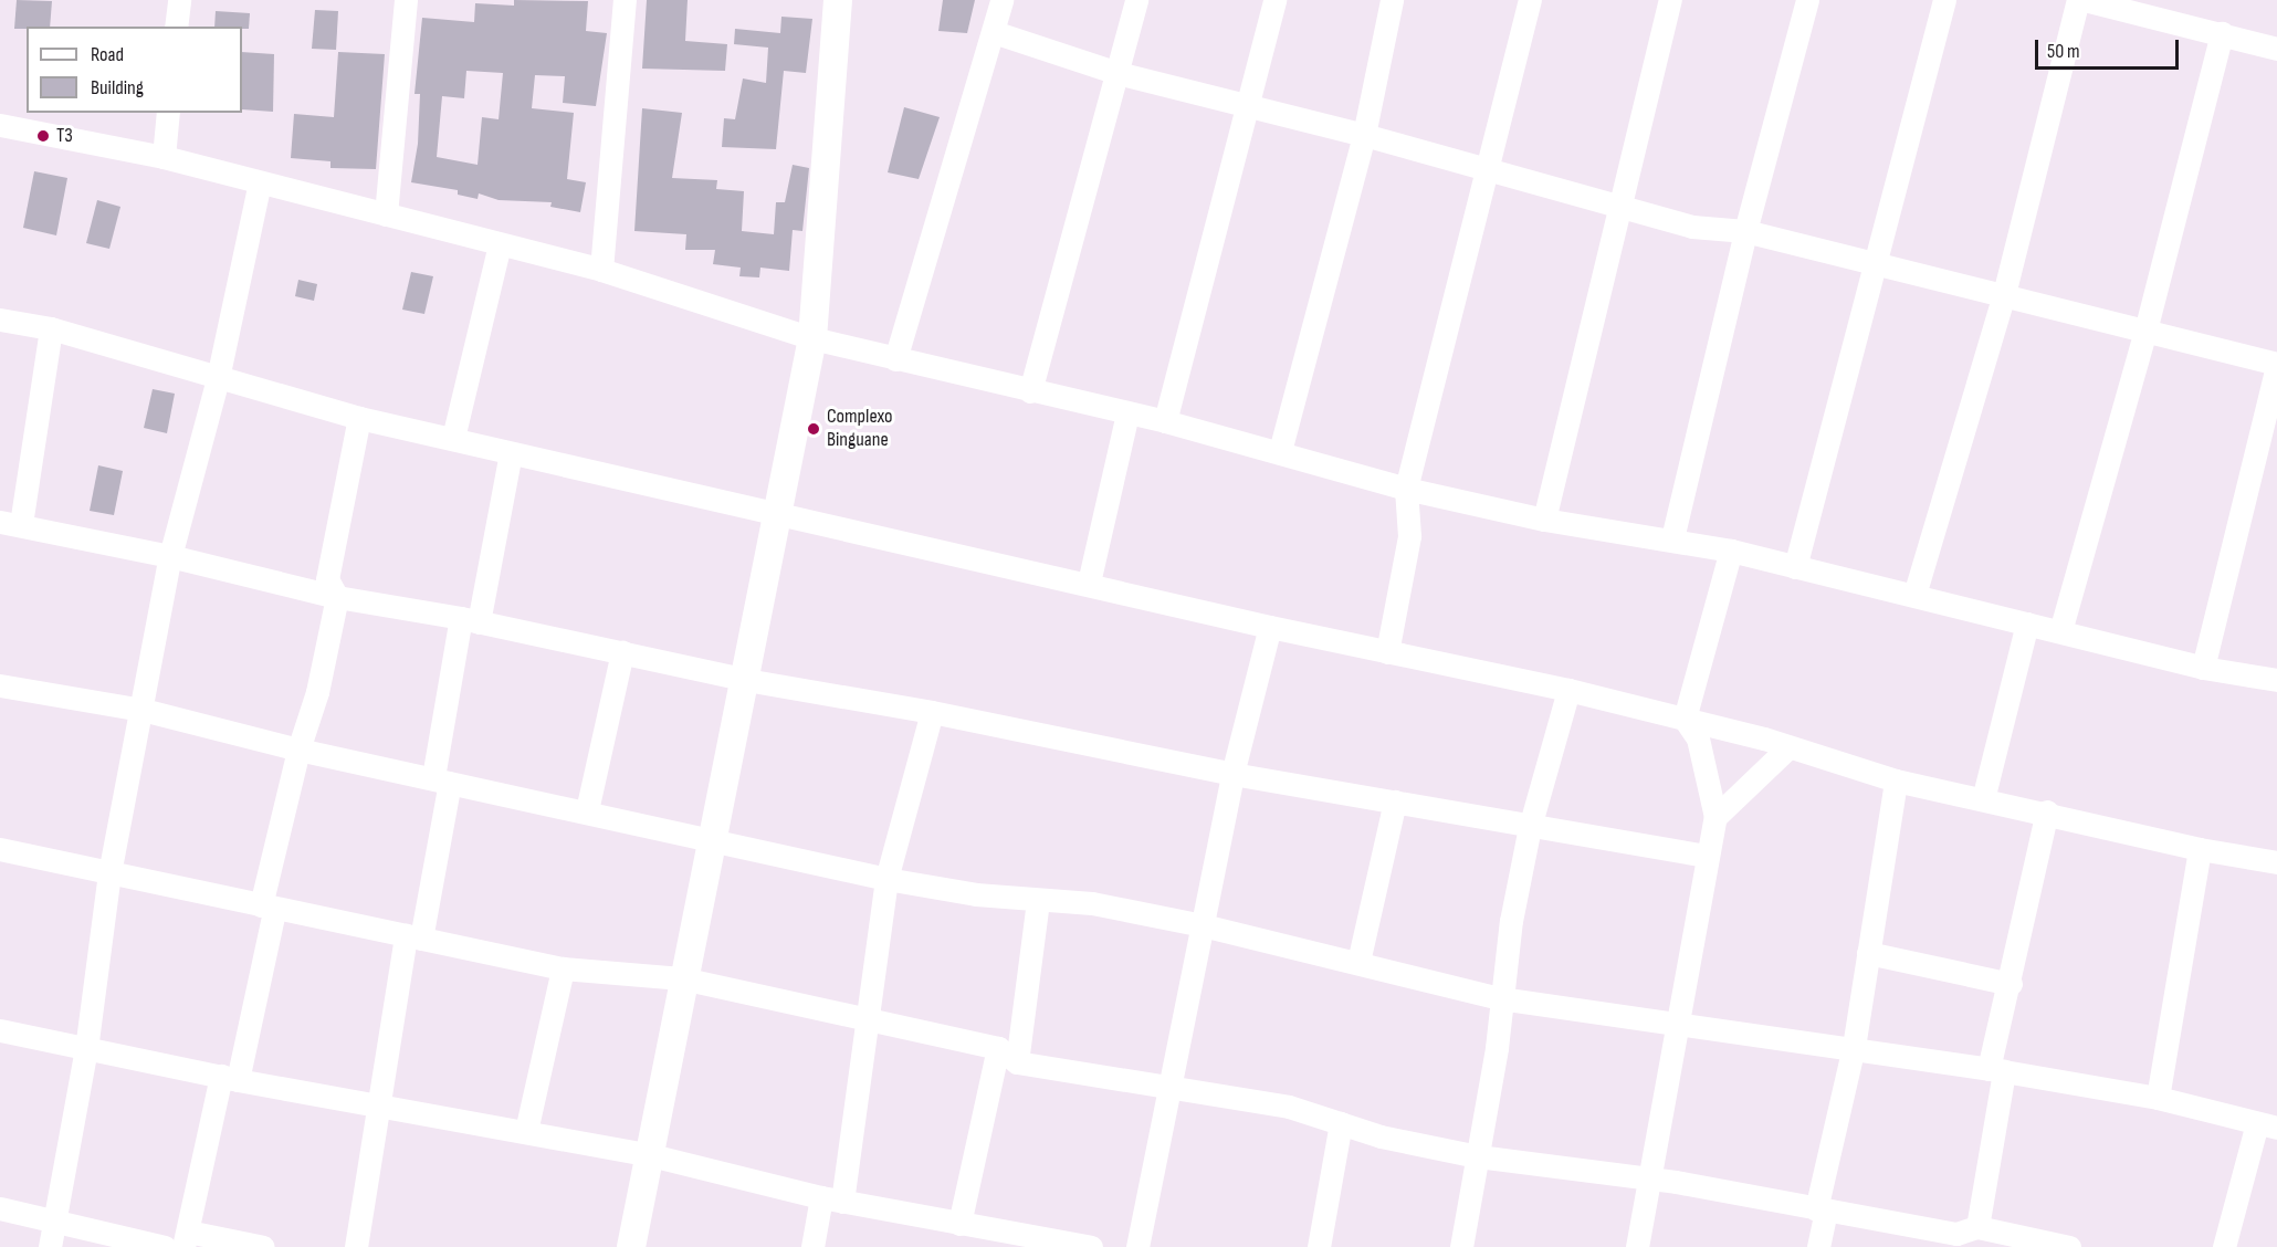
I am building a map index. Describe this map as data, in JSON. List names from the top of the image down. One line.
{"places":["T3","Complexo Binguane"],"legend":["Road","Building"],"scale_bar":"50 m"}
